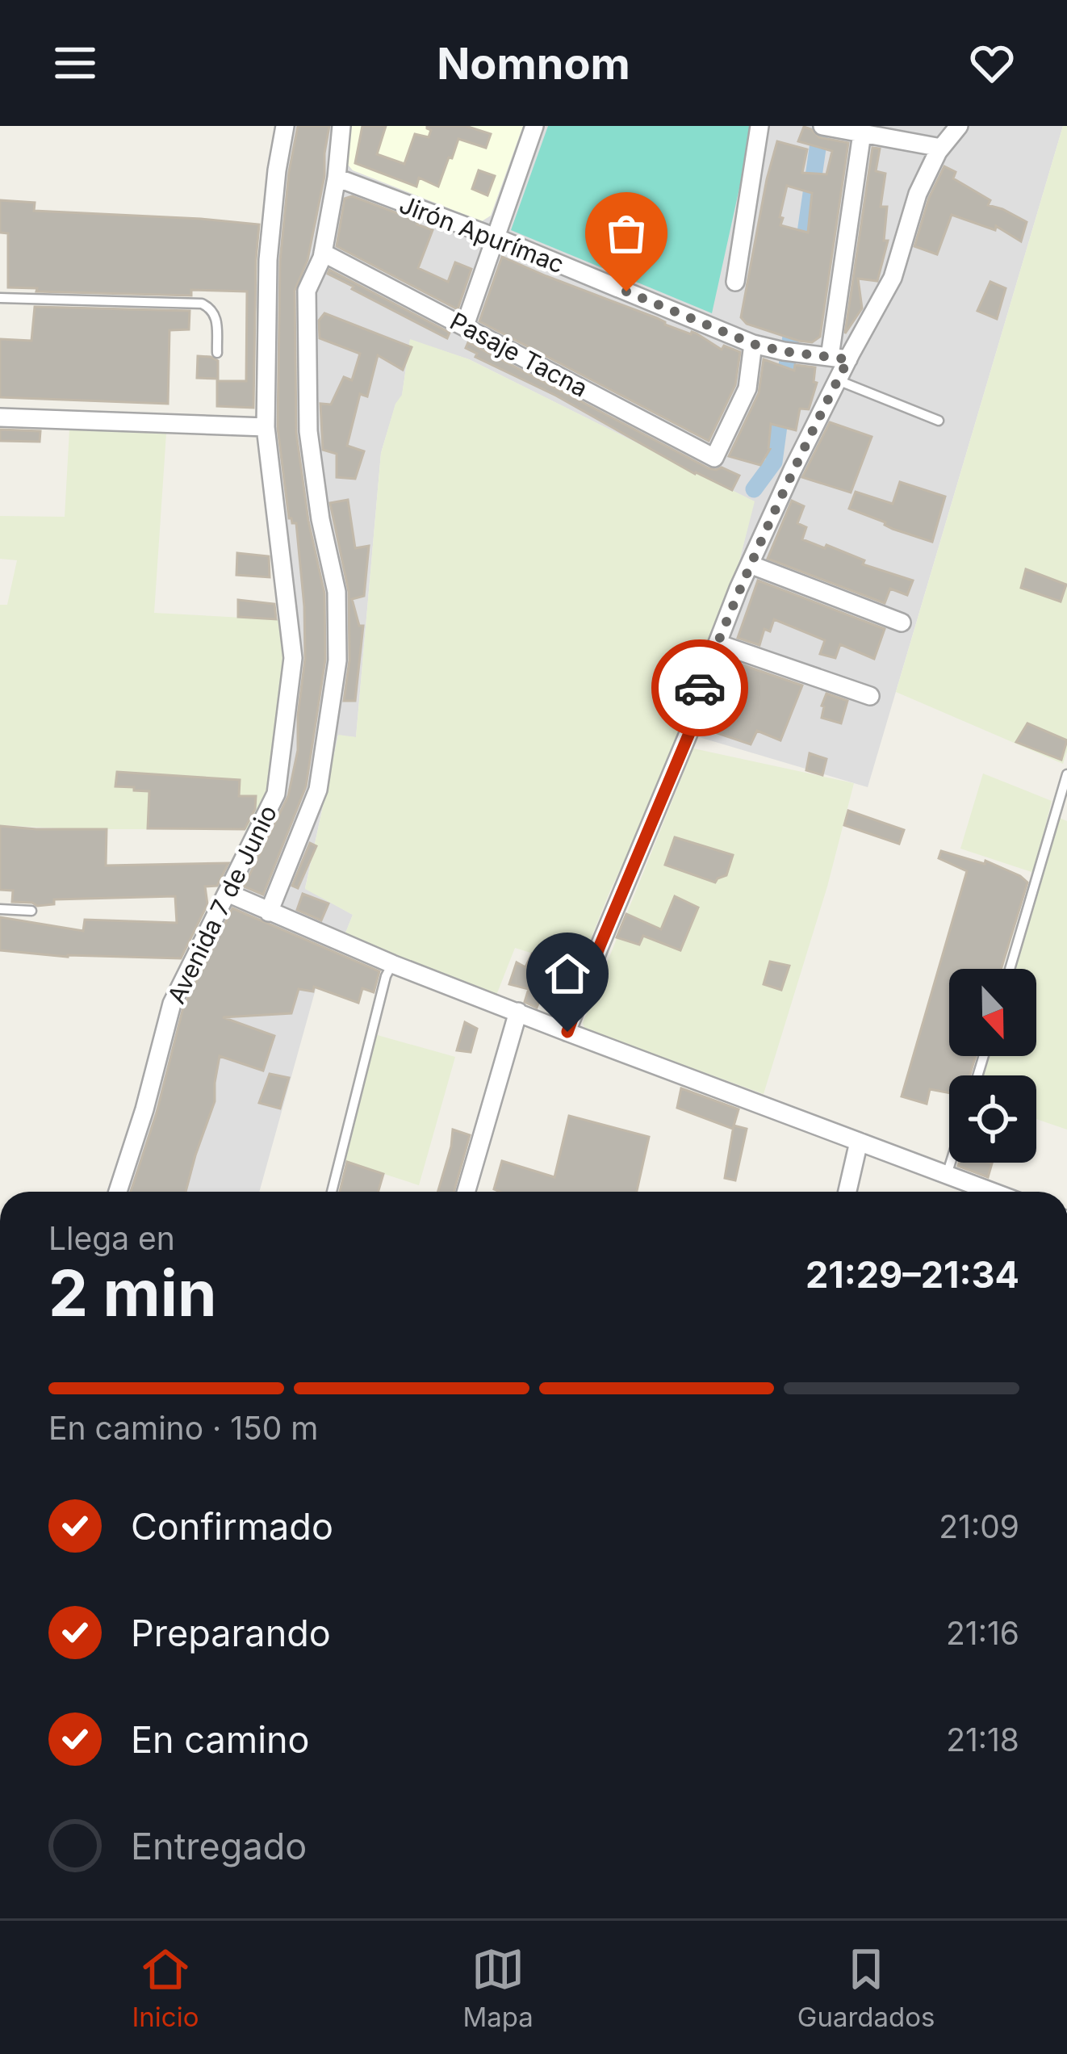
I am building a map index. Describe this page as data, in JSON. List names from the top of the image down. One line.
{"streets":{"street":["Jirón Apurímac","Pasaje Tacna","Avenida 7 de Junio"]},"crossings":[["Jirón Apurímac","Pasaje Tacna"]],"north":"bottom","page":{"header":"Nomnom","heading":["2 min","Llega en","21:29–21:34"],"bar":"En camino · 150 m","list":[["Confirmado","21:09"],["Preparando","21:16"],["En camino","21:18"],"Entregado"],"tabs":["Inicio","Mapa","Guardados"]}}
